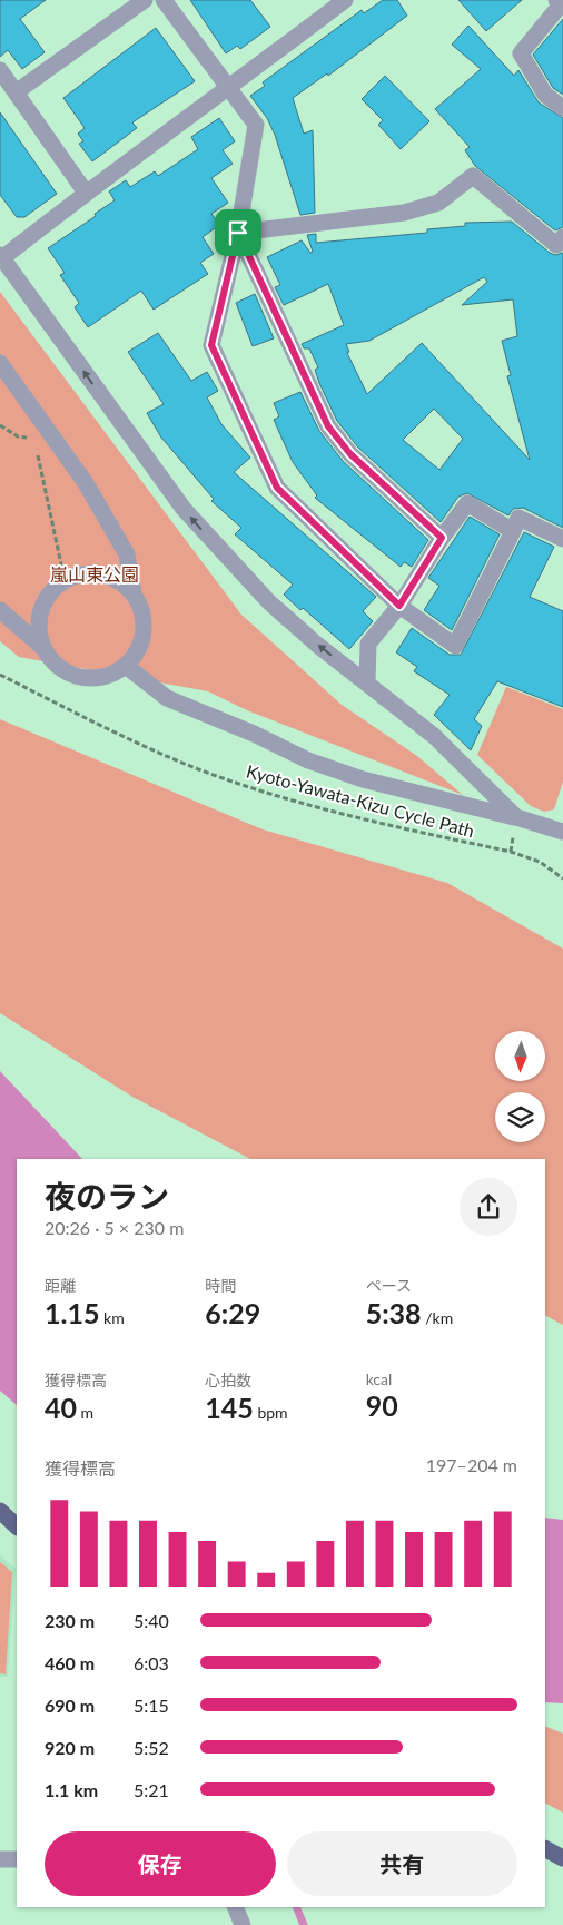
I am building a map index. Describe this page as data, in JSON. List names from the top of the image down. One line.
{"streets":{"path":["Kyoto-Yawata-Kizu Cycle Path"]},"parks":["嵐山東公園"],"north":"bottom","page":{"heading":["夜のラン","20:26 · 5 × 230 m"],"stats":[["距離","1.15 km"],["時間","6:29"],["ペース","5:38 /km"],["獲得標高","40 m"],["心拍数","145 bpm"],["kcal","90"]],"chart":["獲得標高","197–204 m"],"list":[{"name":"230 m","note":"5:40"},{"name":"460 m","note":"6:03"},{"name":"690 m","note":"5:15"},{"name":"920 m","note":"5:52"},{"name":"1.1 km","note":"5:21"}],"buttons":["保存","共有"]}}
